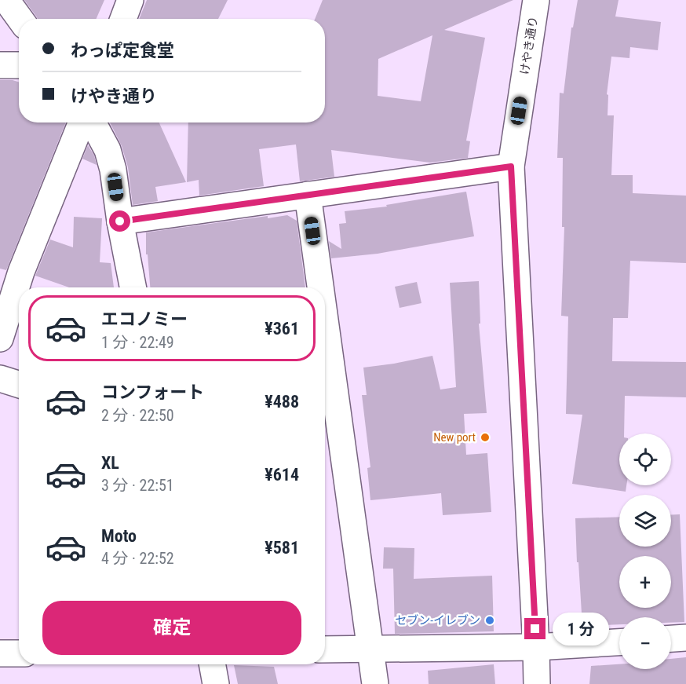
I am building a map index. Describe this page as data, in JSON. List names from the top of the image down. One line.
{"streets":{"main road":["けやき通り"]},"places":["New port","セブン-イレブン"],"page":{"banner":["わっぱ定食堂","けやき通り"],"list":[{"name":"エコノミー","note":"1 分 · 22:49","value":"¥361"},{"name":"コンフォート","note":"2 分 · 22:50","value":"¥488"},{"name":"XL","note":"3 分 · 22:51","value":"¥614"},{"name":"Moto","note":"4 分 · 22:52","value":"¥581"}],"map_buttons":["+","−"],"buttons":"確定","bubble":"1 分"}}
